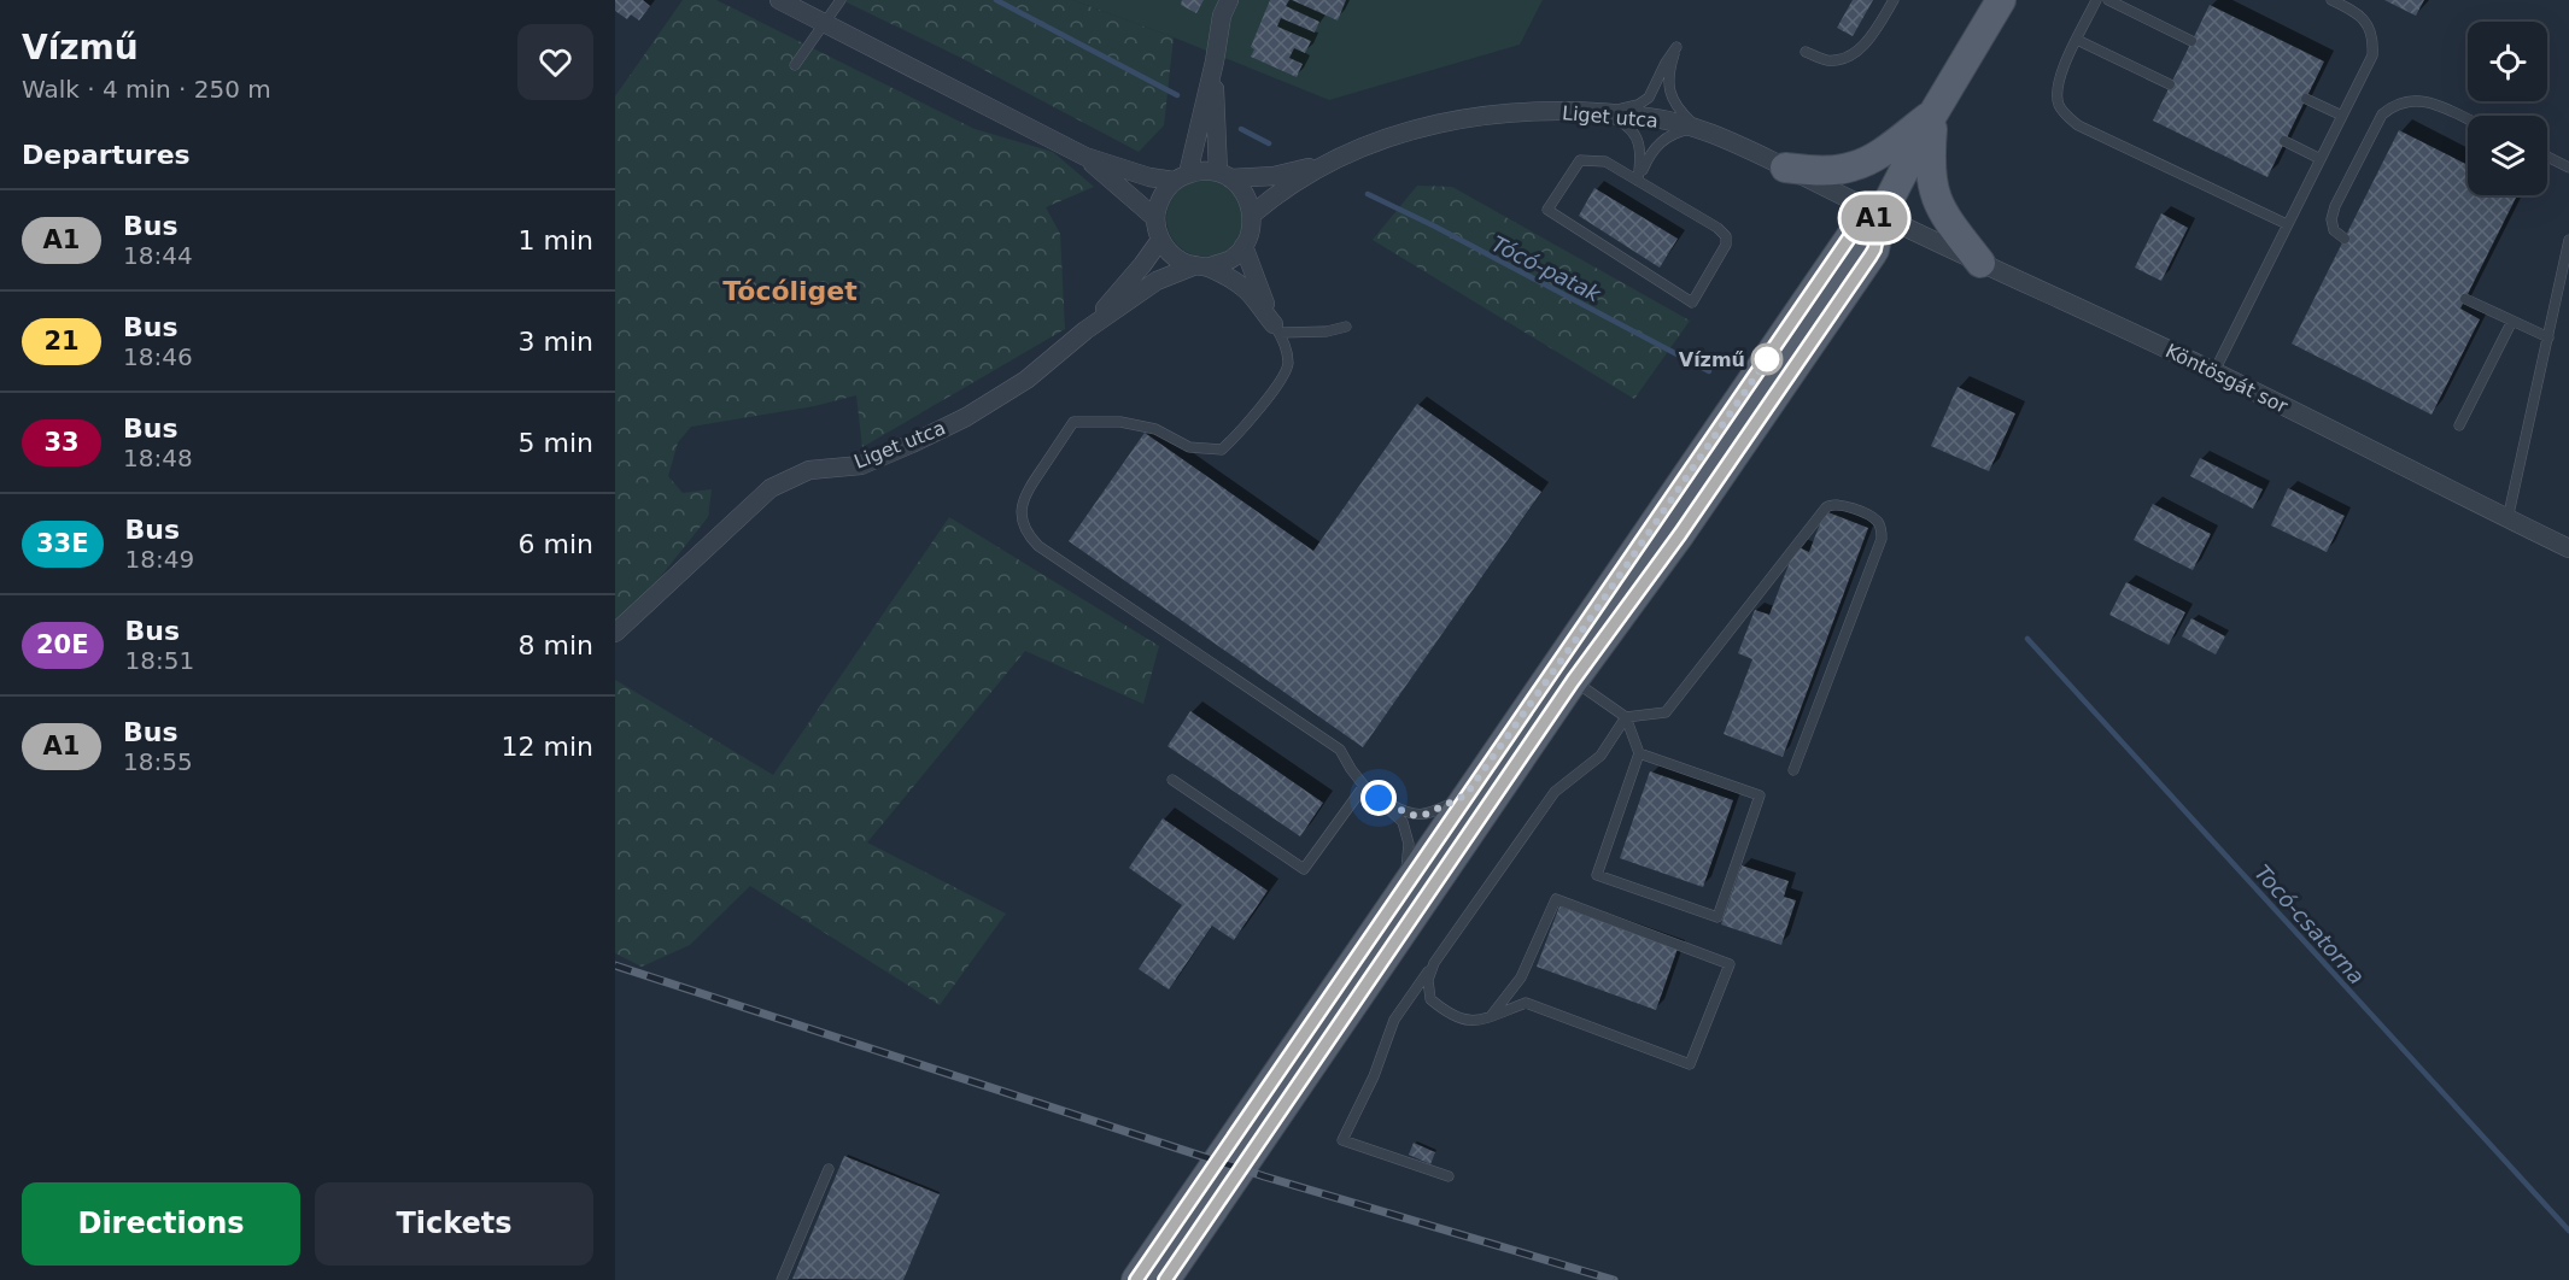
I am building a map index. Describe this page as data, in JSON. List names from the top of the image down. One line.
{"streets":{"street":["Liget utca","Köntösgát sor"]},"crossings":[["Liget utca","Köntösgát sor"]],"districts":["Tócóliget"],"water":["Tócó-patak","Tocó-csatorna"],"places":["Vízmű"],"lines":["bus line A1"],"page":{"heading":[["Vízmű","Walk · 4 min · 250 m"],"Departures"],"on_map":"A1","list":[{"mark":"A1","name":"Bus","note":"18:44","value":"1 min"},{"mark":"21","name":"Bus","note":"18:46","value":"3 min"},{"mark":"33","name":"Bus","note":"18:48","value":"5 min"},{"mark":"33E","name":"Bus","note":"18:49","value":"6 min"},{"mark":"20E","name":"Bus","note":"18:51","value":"8 min"},{"mark":"A1","name":"Bus","note":"18:55","value":"12 min"}],"buttons":["Directions","Tickets"]}}
